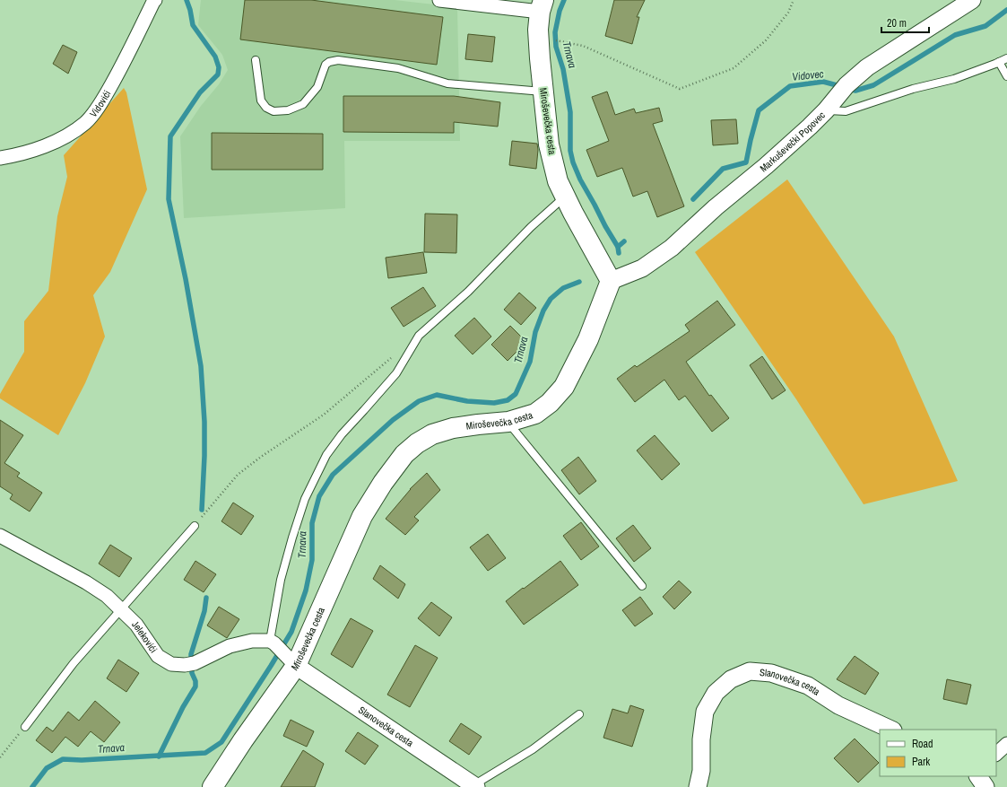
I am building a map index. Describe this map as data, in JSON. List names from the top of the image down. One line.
{"streets":{"main road":["Miroševečka cesta"],"street":["Vidovići","Markuševečki Popovec","Jelekovići","Slanovečka cesta"]},"crossings":[["Miroševečka cesta","Markuševečki Popovec"],["Miroševečka cesta","Slanovečka cesta"]],"water":["Trnava","Vidovec"],"legend":["Road","Park"],"scale_bar":"20 m"}
